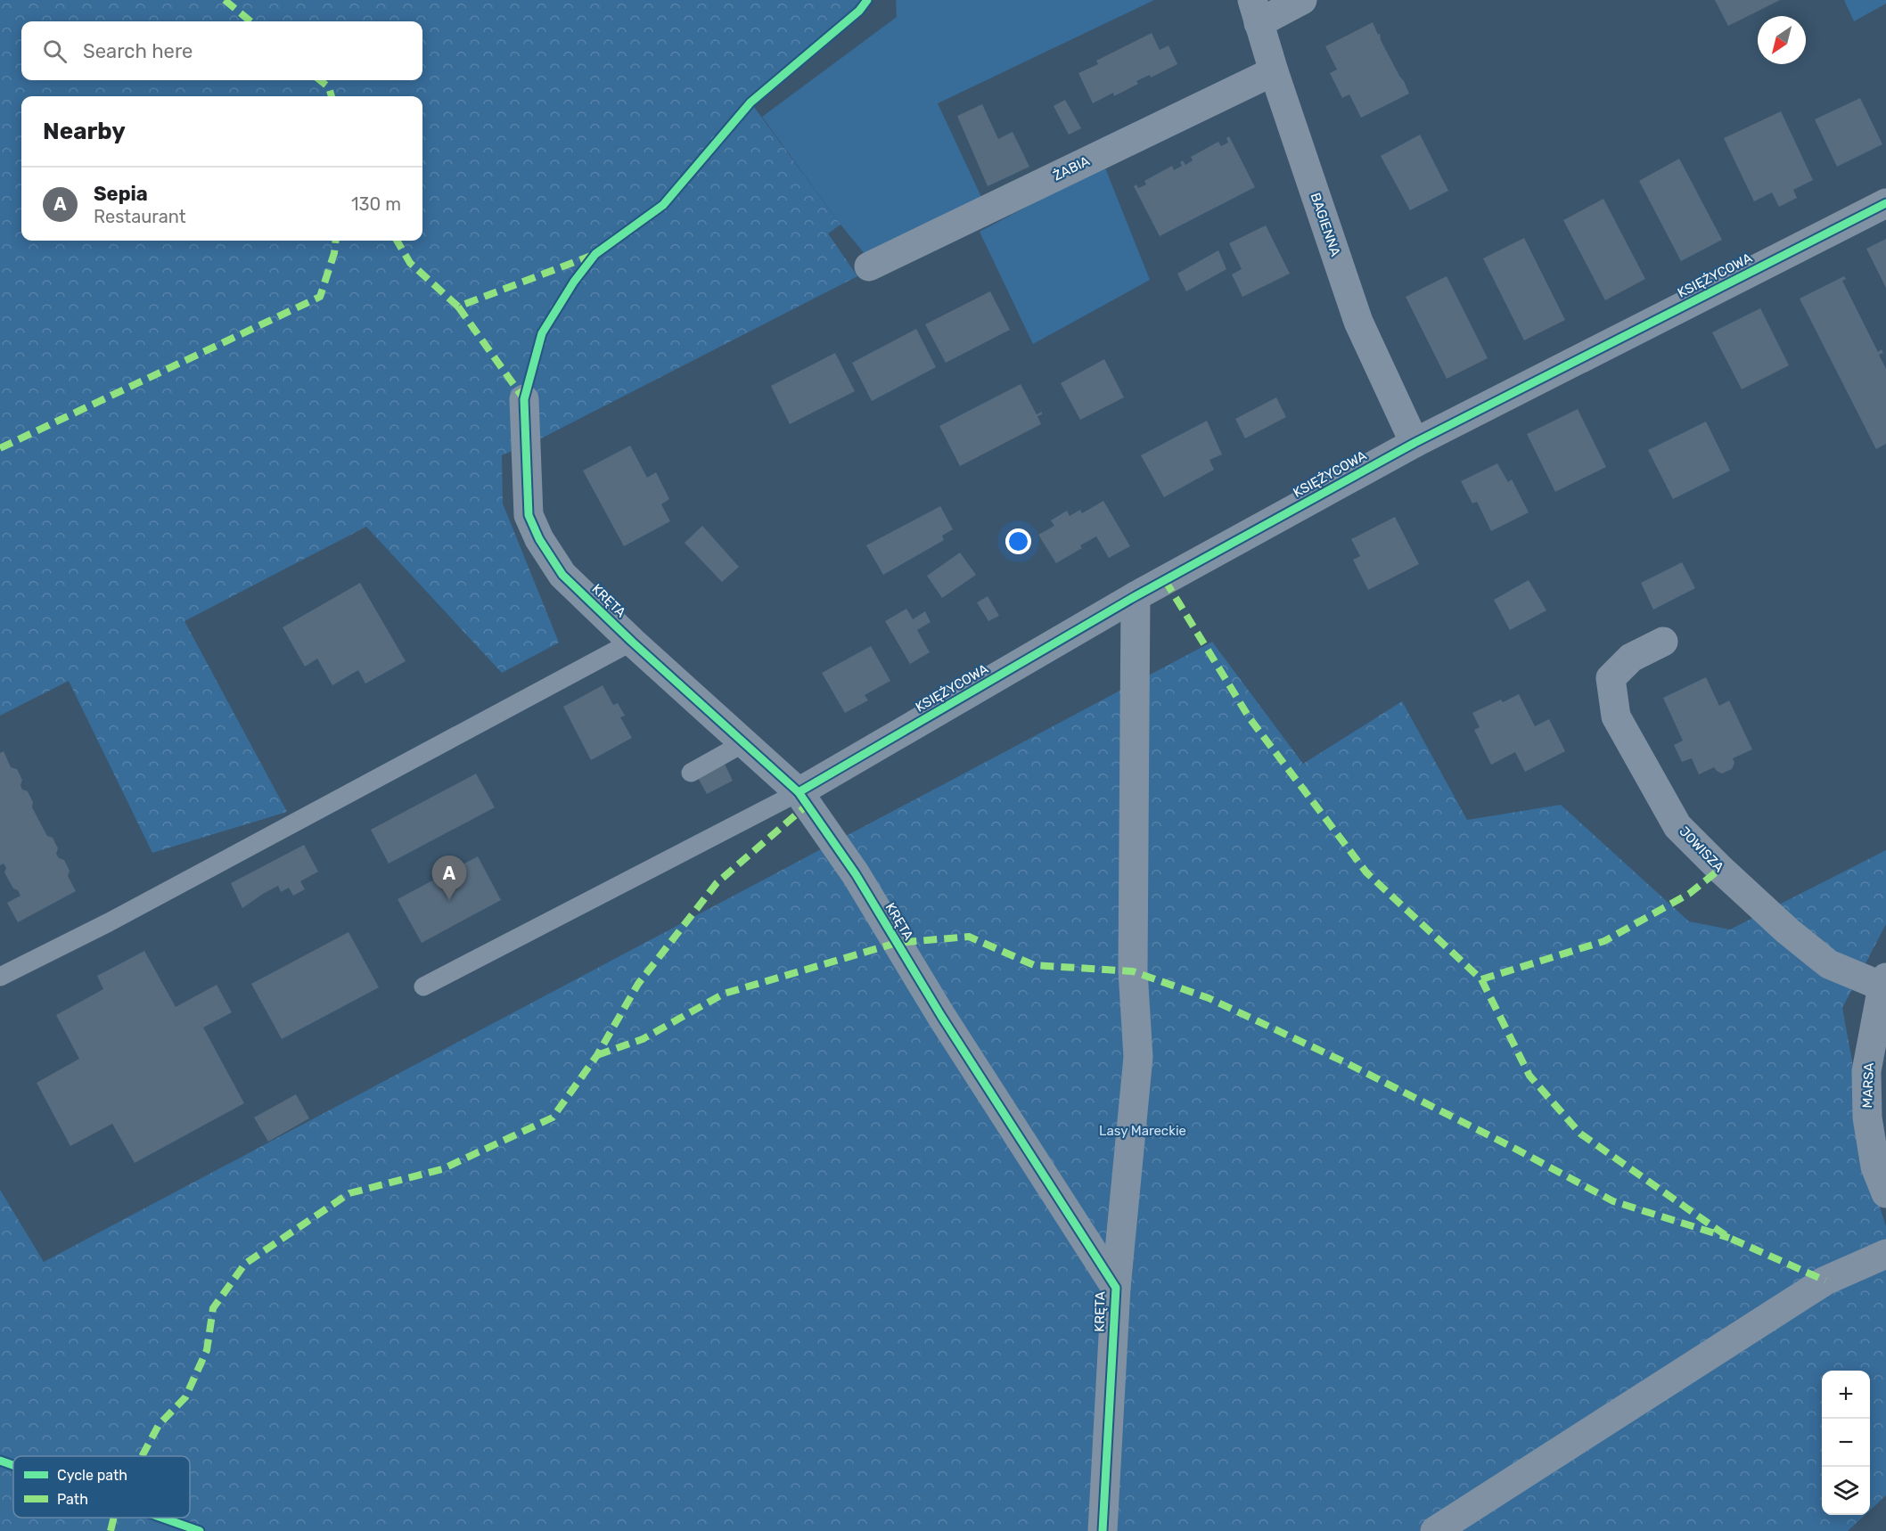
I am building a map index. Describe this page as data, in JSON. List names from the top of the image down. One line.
{"streets":{"street":["ŻABIA","BAGIENNA","KSIĘŻYCOWA","KRĘTA","JOWISZA","MARSA"]},"crossings":[["ŻABIA","BAGIENNA"],["BAGIENNA","KSIĘŻYCOWA"],["KSIĘŻYCOWA","KRĘTA"],["JOWISZA","MARSA"]],"parks":["Lasy Mareckie"],"legend":["Cycle path","Path"],"north":"bottom left","page":{"search":"Search here","heading":"Nearby","list":[{"mark":"A","name":"Sepia","note":"Restaurant","value":"130 m"}],"pins":"A","map_buttons":["+","−"]}}
